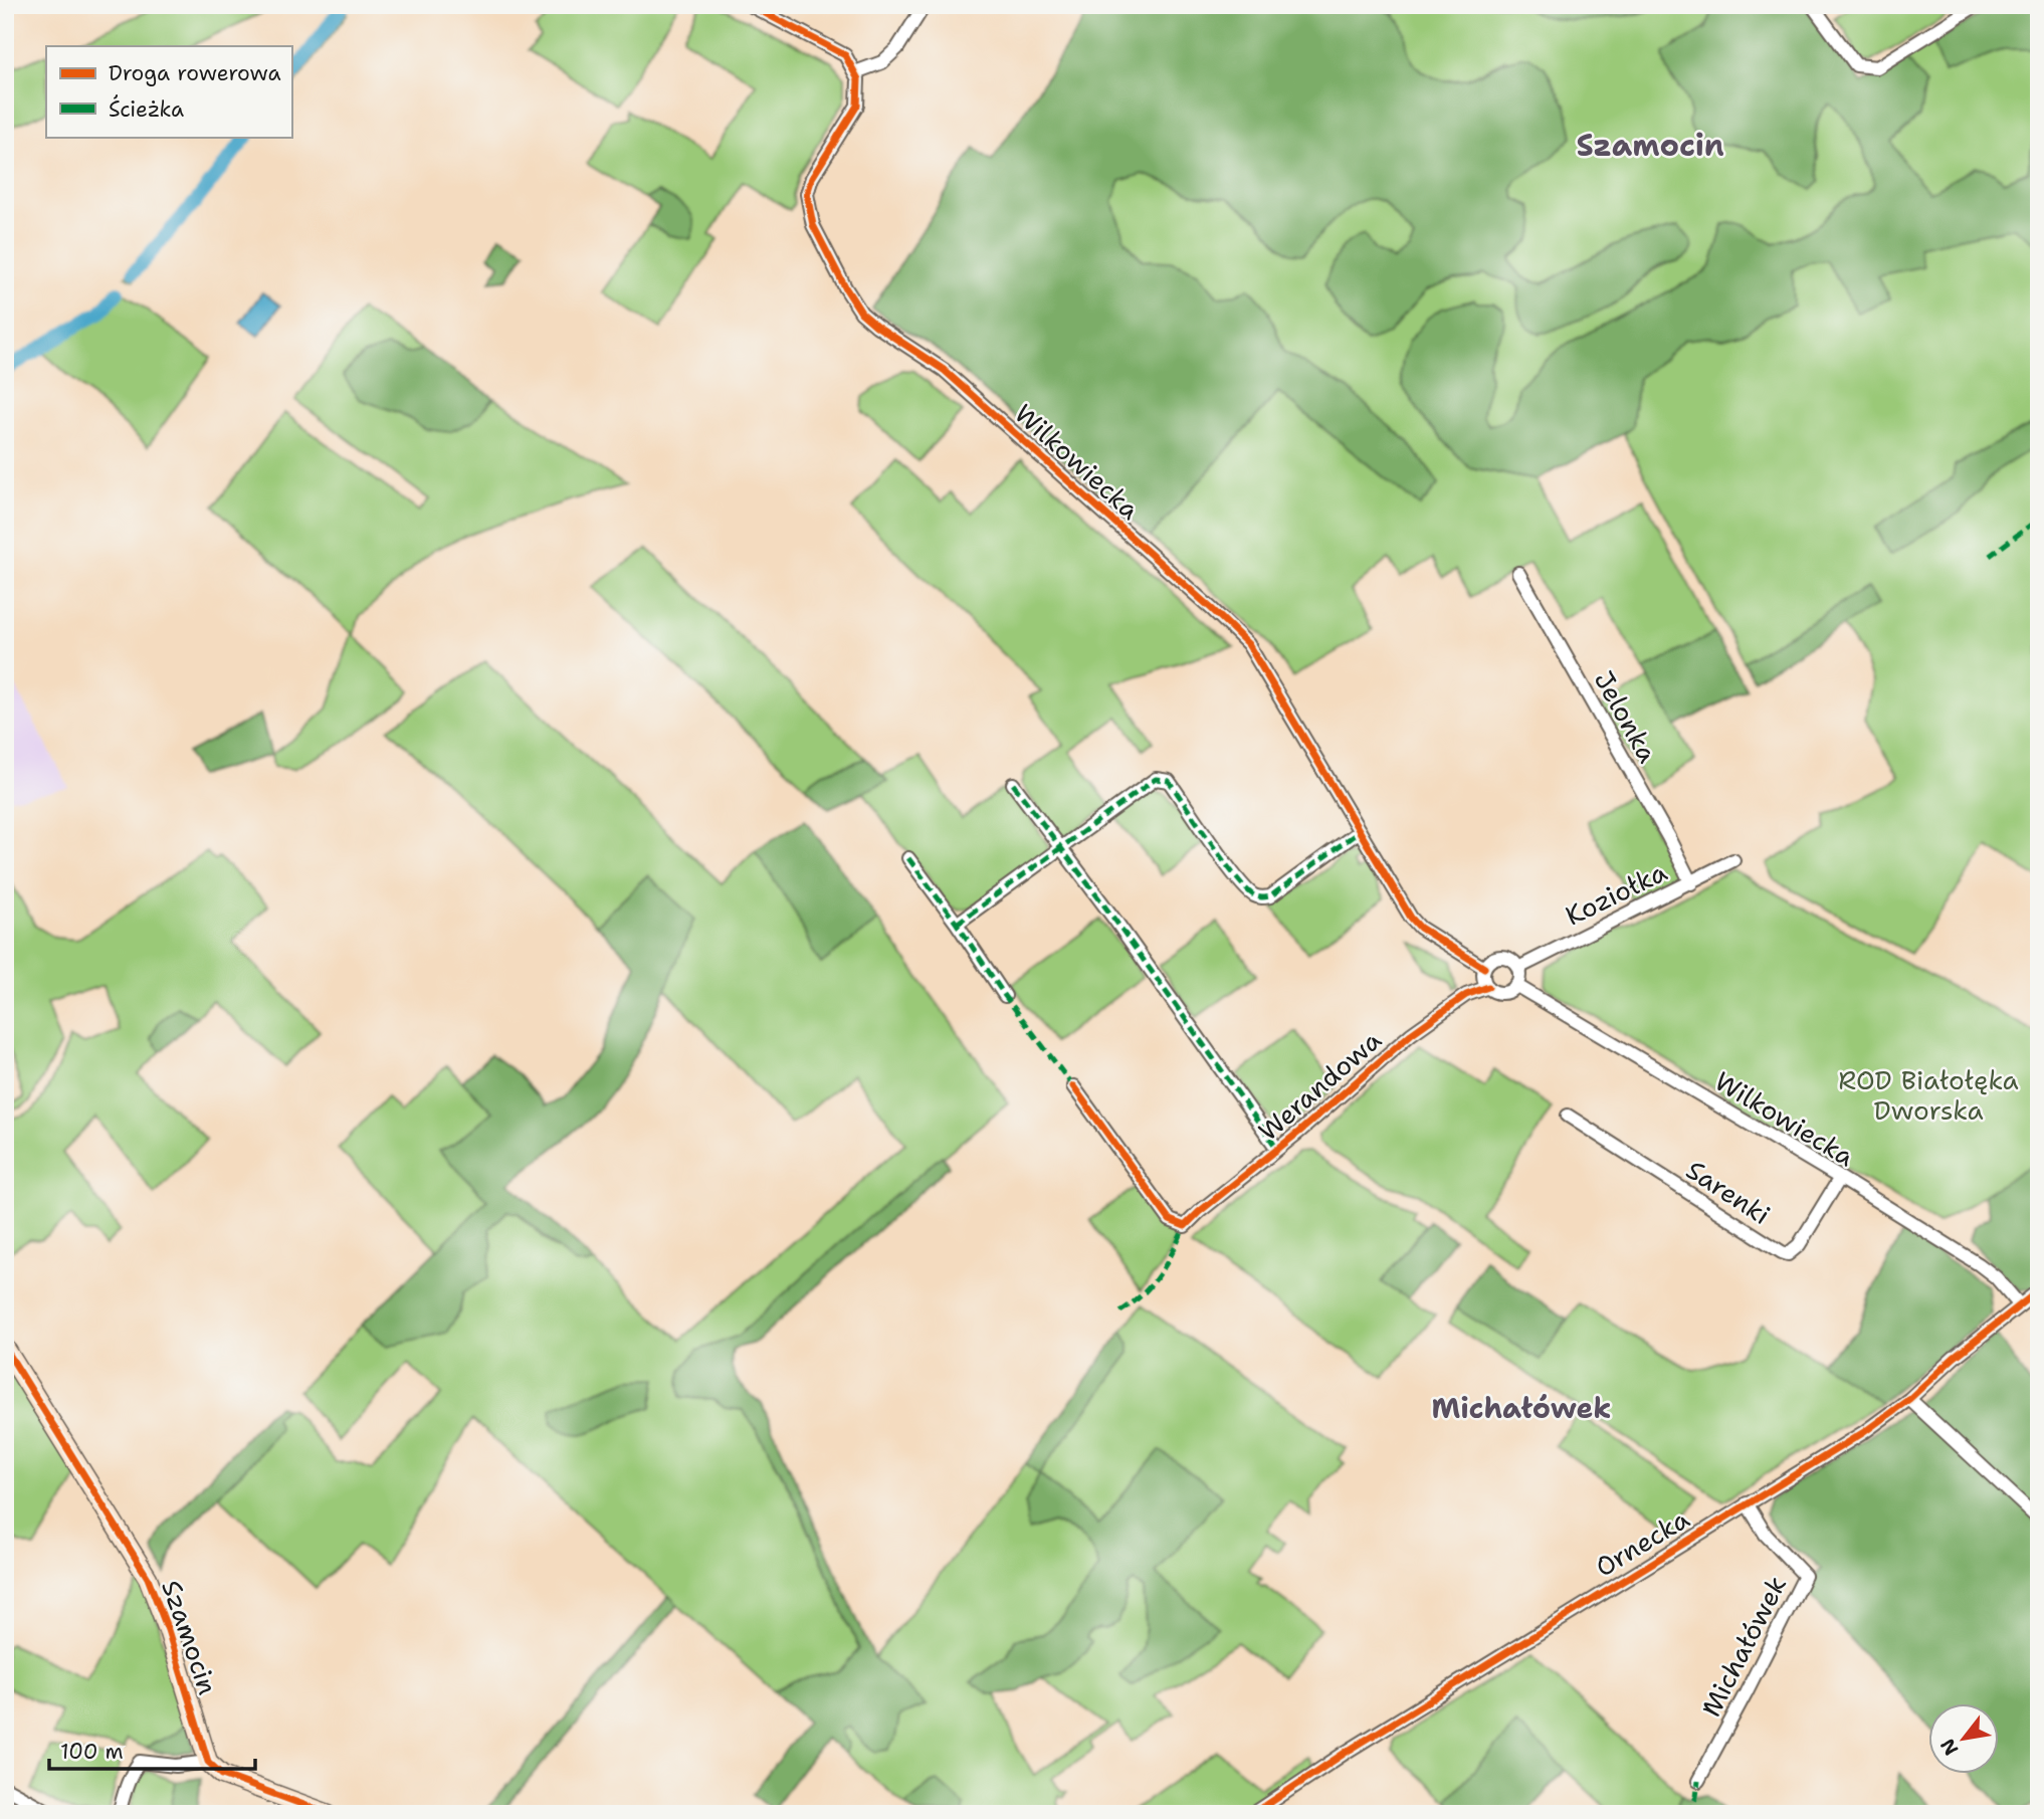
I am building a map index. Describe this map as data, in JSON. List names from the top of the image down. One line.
{"streets":{"street":["Wilkowiecka","Jelonka","Koziołka","Werandowa","Sarenki","Ornecka","Szamocin","Michałówek"]},"crossings":[["Wilkowiecka","Koziołka"],["Wilkowiecka","Werandowa"],["Wilkowiecka","Sarenki"],["Wilkowiecka","Ornecka"],["Jelonka","Koziołka"],["Koziołka","Werandowa"],["Ornecka","Michałówek"]],"districts":["Szamocin","Michałówek"],"parks":["ROD Białołęka Dworska"],"legend":["Droga rowerowa","Ścieżka"],"scale_bar":"100 m","north":"bottom left"}
